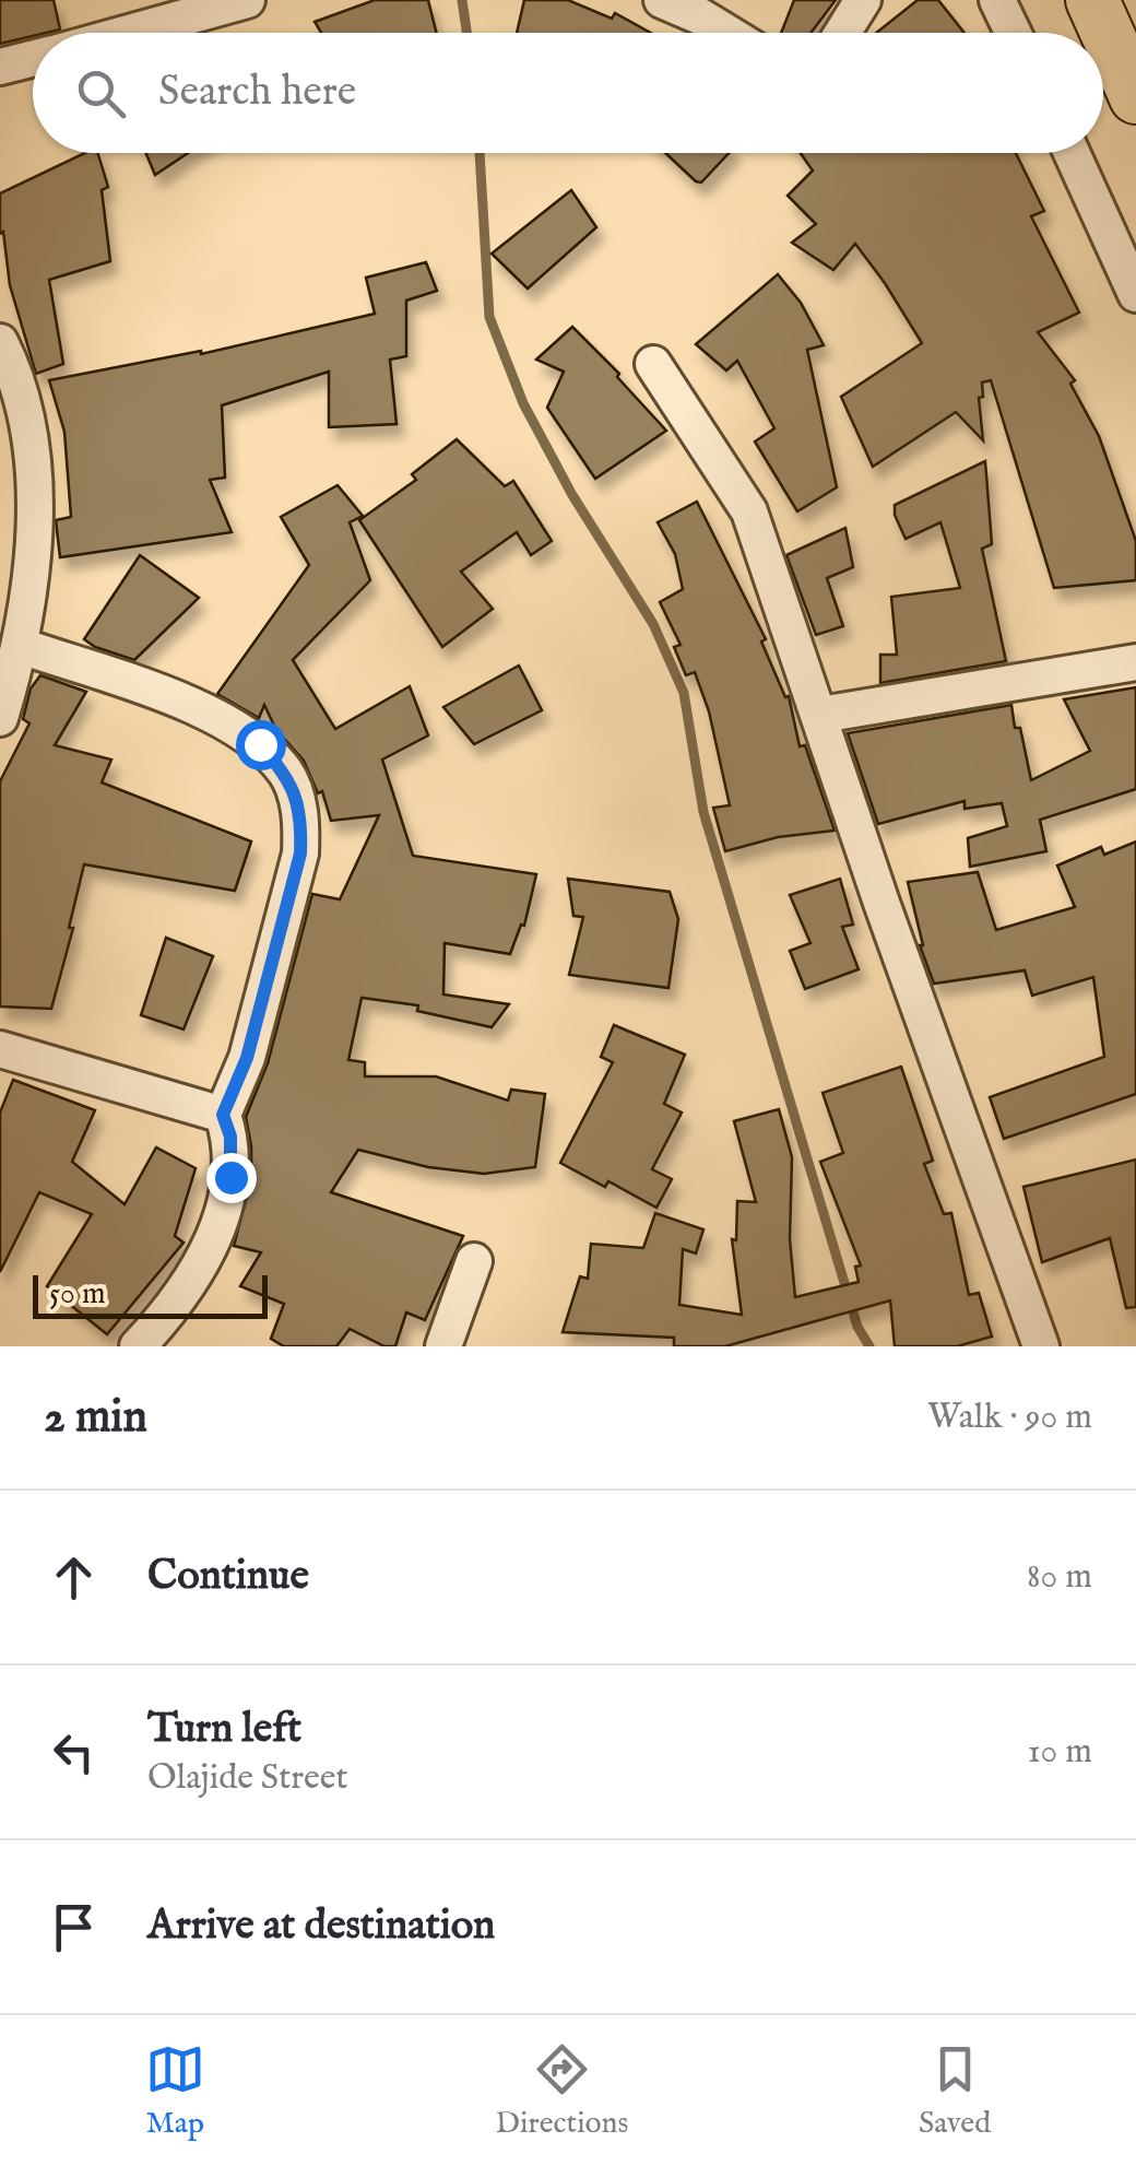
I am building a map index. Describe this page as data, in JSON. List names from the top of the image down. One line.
{"scale_bar":"50 m","page":{"search":"Search here","scale":"50 m","heading":["2 min","Walk · 90 m"],"list":[["Continue","80 m"],["Turn left","Olajide Street","10 m"],"Arrive at destination"],"nav":["Map","Directions","Saved"]}}
